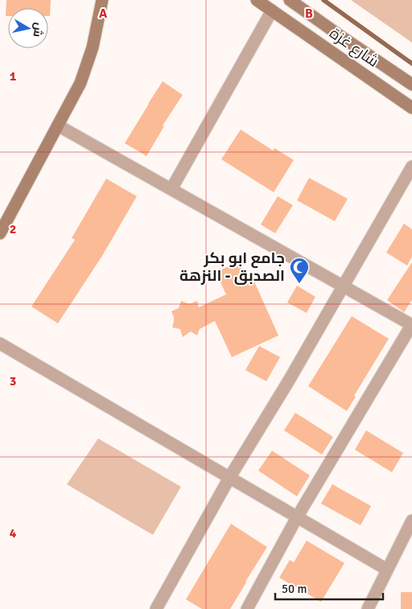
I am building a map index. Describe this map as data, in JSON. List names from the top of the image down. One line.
{"streets":{"main road":["شارع غزة"]},"places":{"mosque":["جامع ابو بكر الصدبق - النزهة"]},"scale_bar":"50 m","north":"right","grid":{"columns":["A","B"],"rows":["1","2","3","4"]}}
